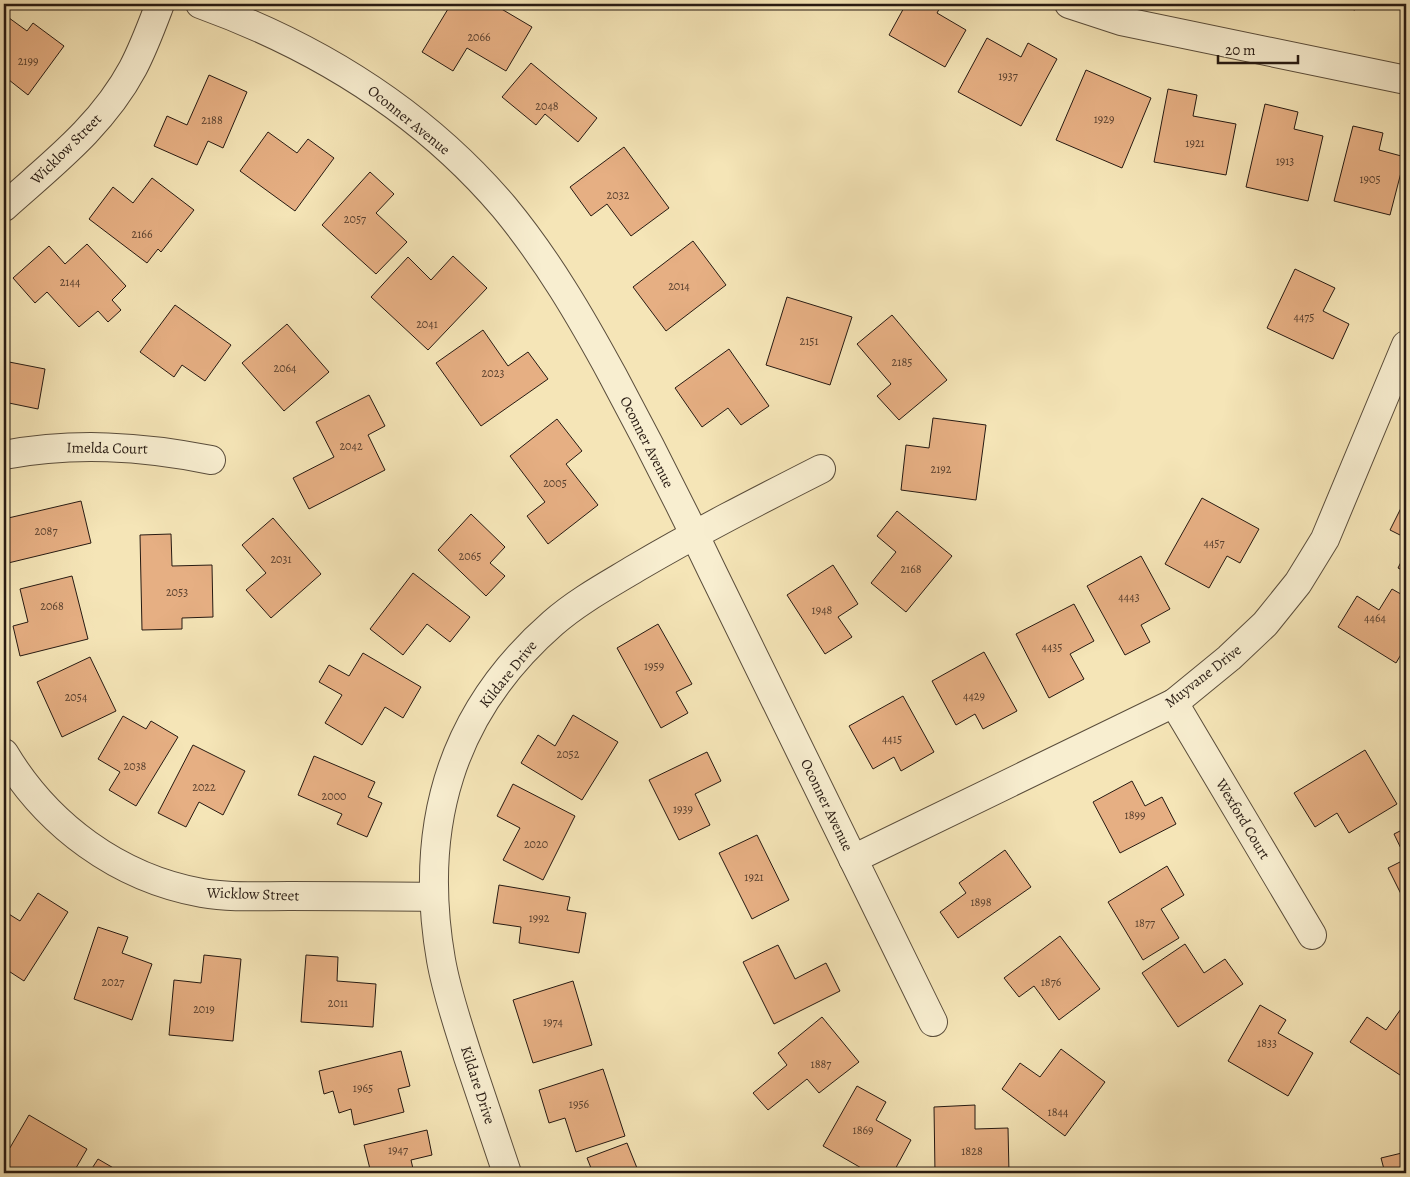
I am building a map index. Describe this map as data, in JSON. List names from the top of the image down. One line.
{"streets":{"street":["Oconner Avenue","Wicklow Street","Imelda Court","Kildare Drive","Muyvane Drive","Wexford Court"]},"crossings":[["Oconner Avenue","Kildare Drive"],["Oconner Avenue","Muyvane Drive"],["Wicklow Street","Kildare Drive"],["Muyvane Drive","Wexford Court"]],"house_numbers":["2066","2199","1937","2048","1929","2188","1921","1913","1905","2032","2057","2166","2144","2014","4475","2041","2151","2185","2064","2023","2042","2192","2005","2087","4457","2065","2031","2168","2053","4443","2068","1948","4464","4435","1959","4429","2054","4415","2052","2038","2022","2000","1939","1899","2020","1921","1898","1992","1877","2027","1876","2011","2019","1974","1833","1887","1965","1956","1844","1869","1947","1828"],"scale_bar":"20 m"}
